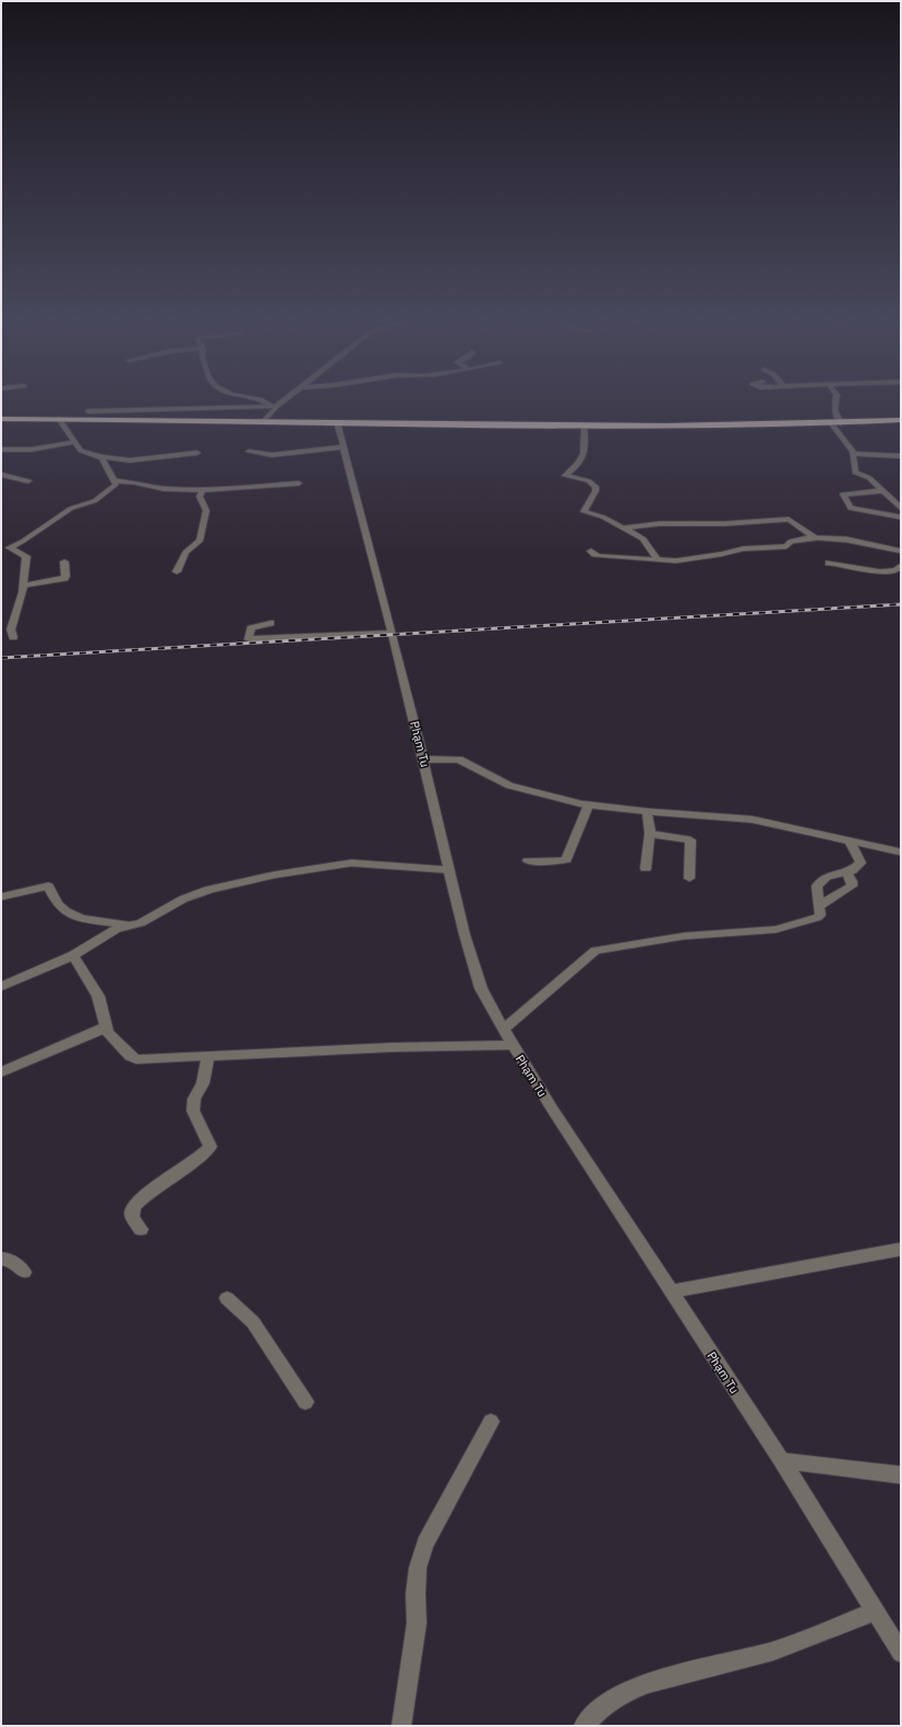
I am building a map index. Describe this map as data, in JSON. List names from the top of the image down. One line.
{"streets":{"street":["Phạm Tu"]}}
